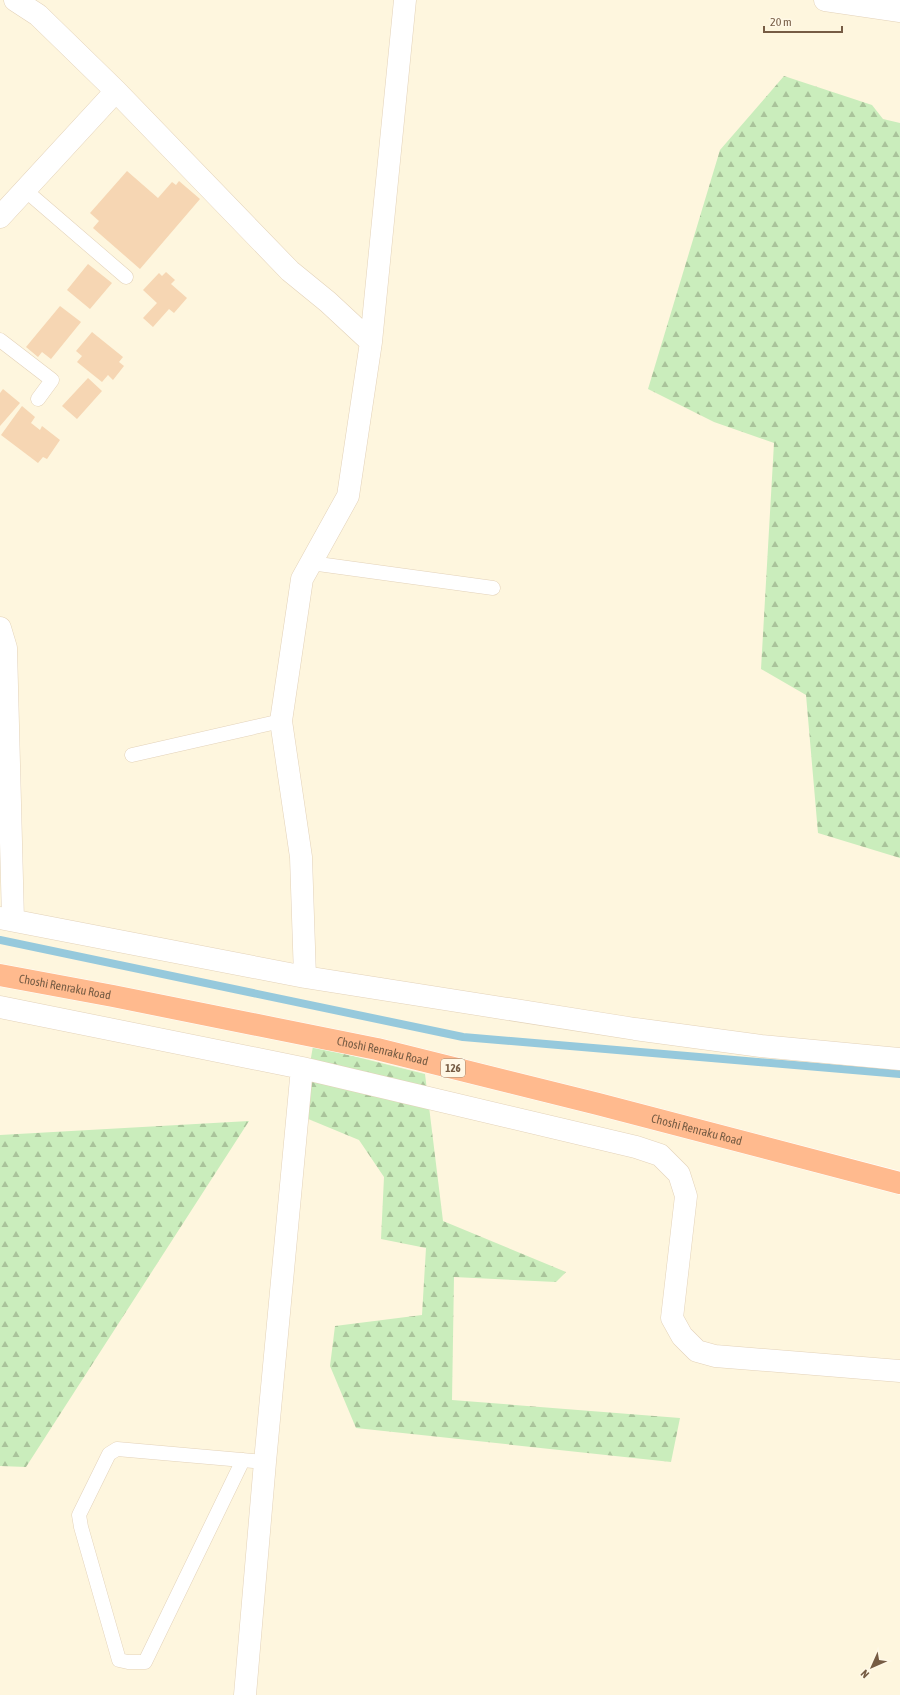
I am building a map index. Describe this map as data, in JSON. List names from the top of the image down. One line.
{"streets":{"highway":["Choshi Renraku Road","126"]},"scale_bar":"20 m","north":"bottom left"}
